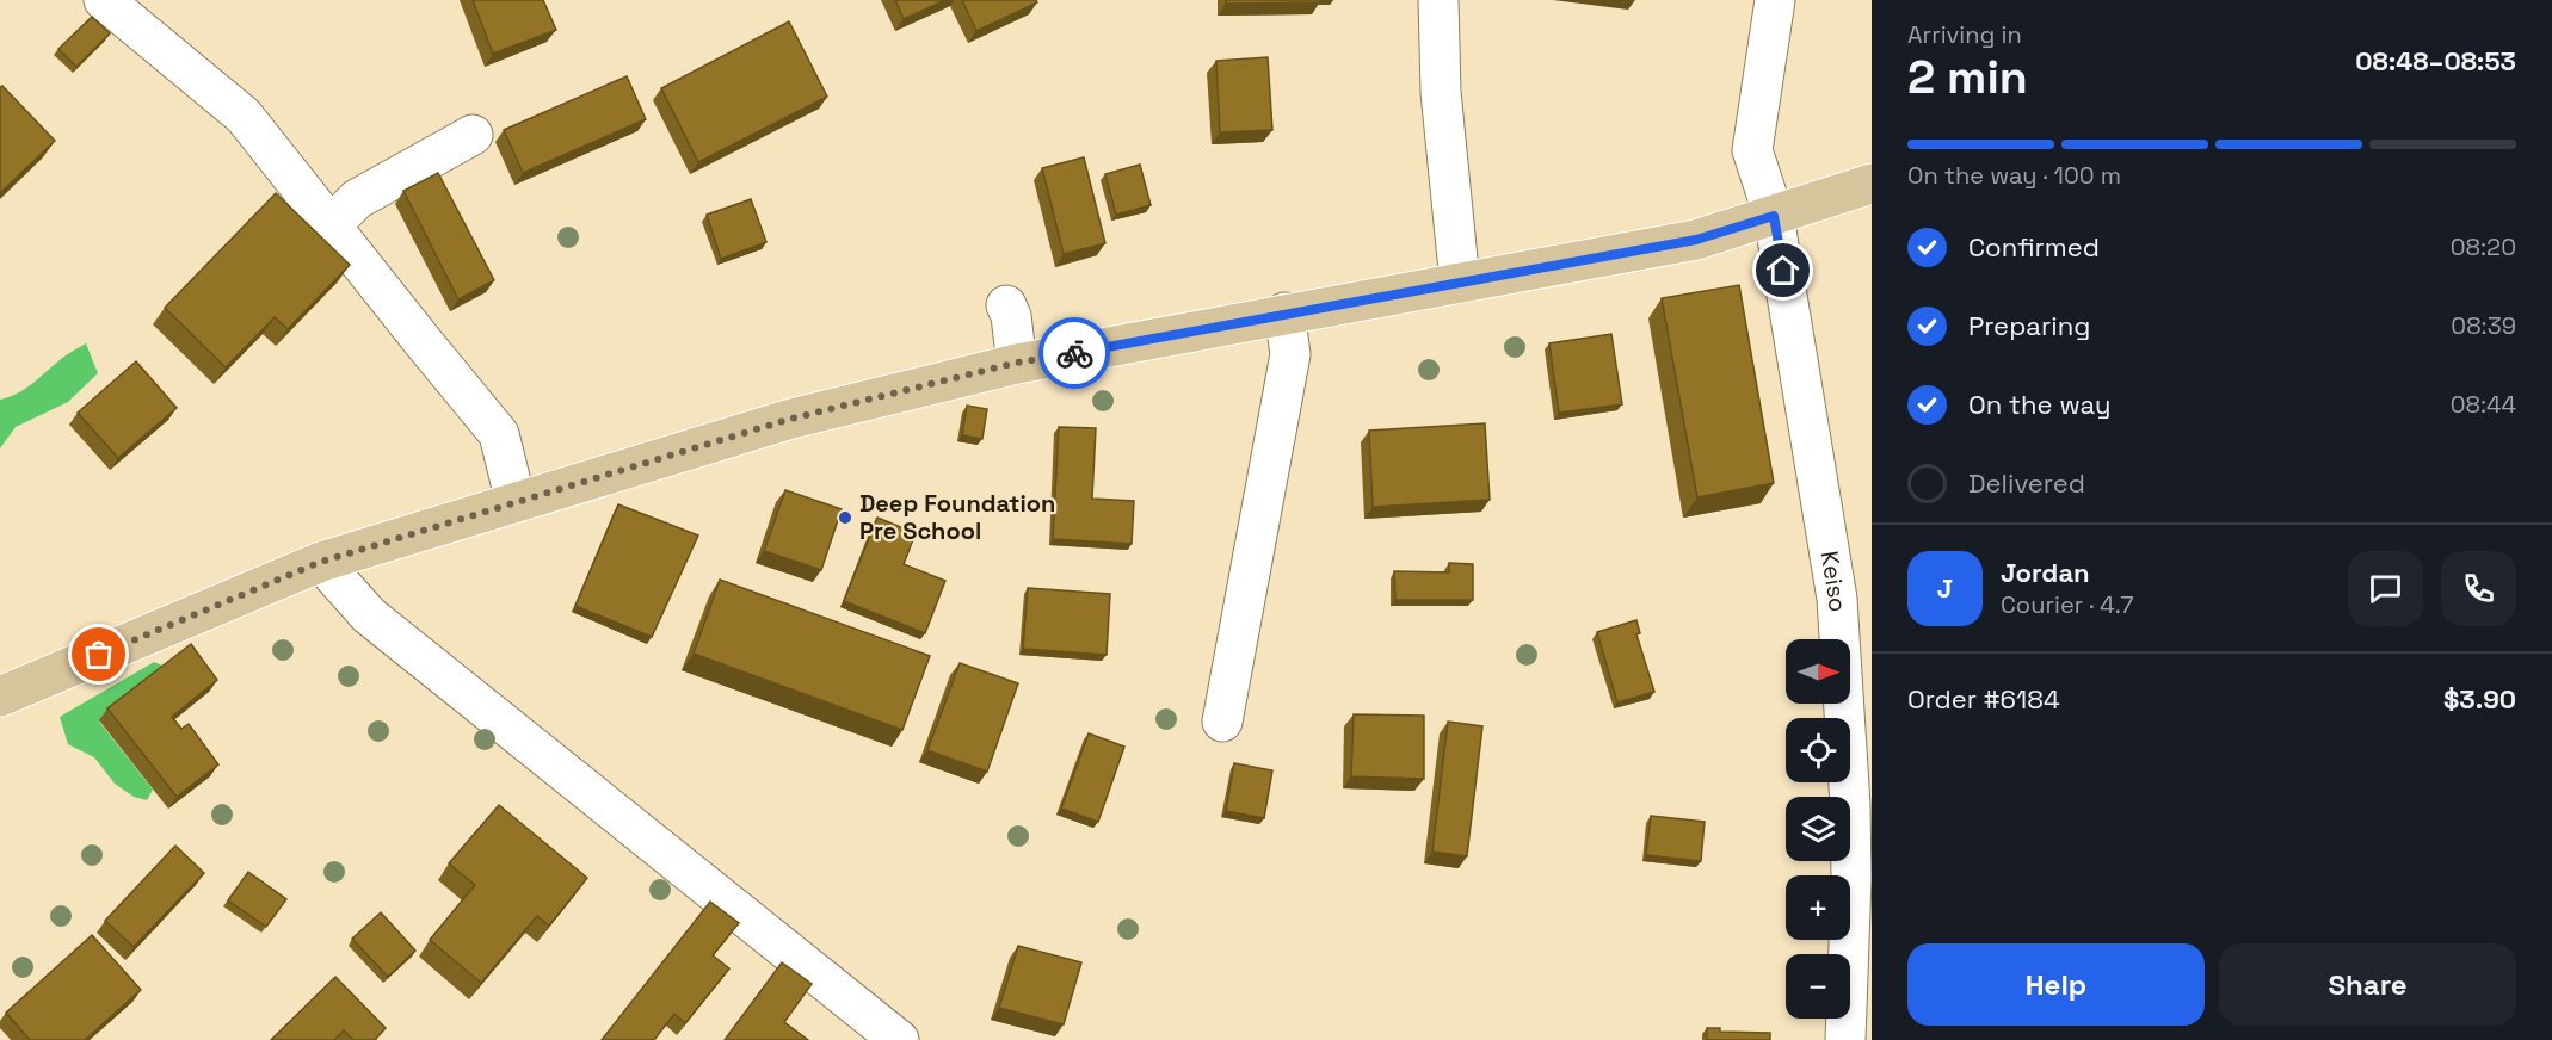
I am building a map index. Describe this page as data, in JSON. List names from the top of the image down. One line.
{"streets":{"street":["Keiso"]},"places":["Deep Foundation Pre School"],"north":"right","page":{"heading":["2 min","Arriving in","08:48–08:53"],"panel":["Jordan","Courier · 4.7","Order #6184","$3.90"],"bar":"On the way · 100 m","list":[["Confirmed","08:20"],["Preparing","08:39"],["On the way","08:44"],"Delivered"],"round":"J","map_buttons":["+","−"],"buttons":["Help","Share"]}}
